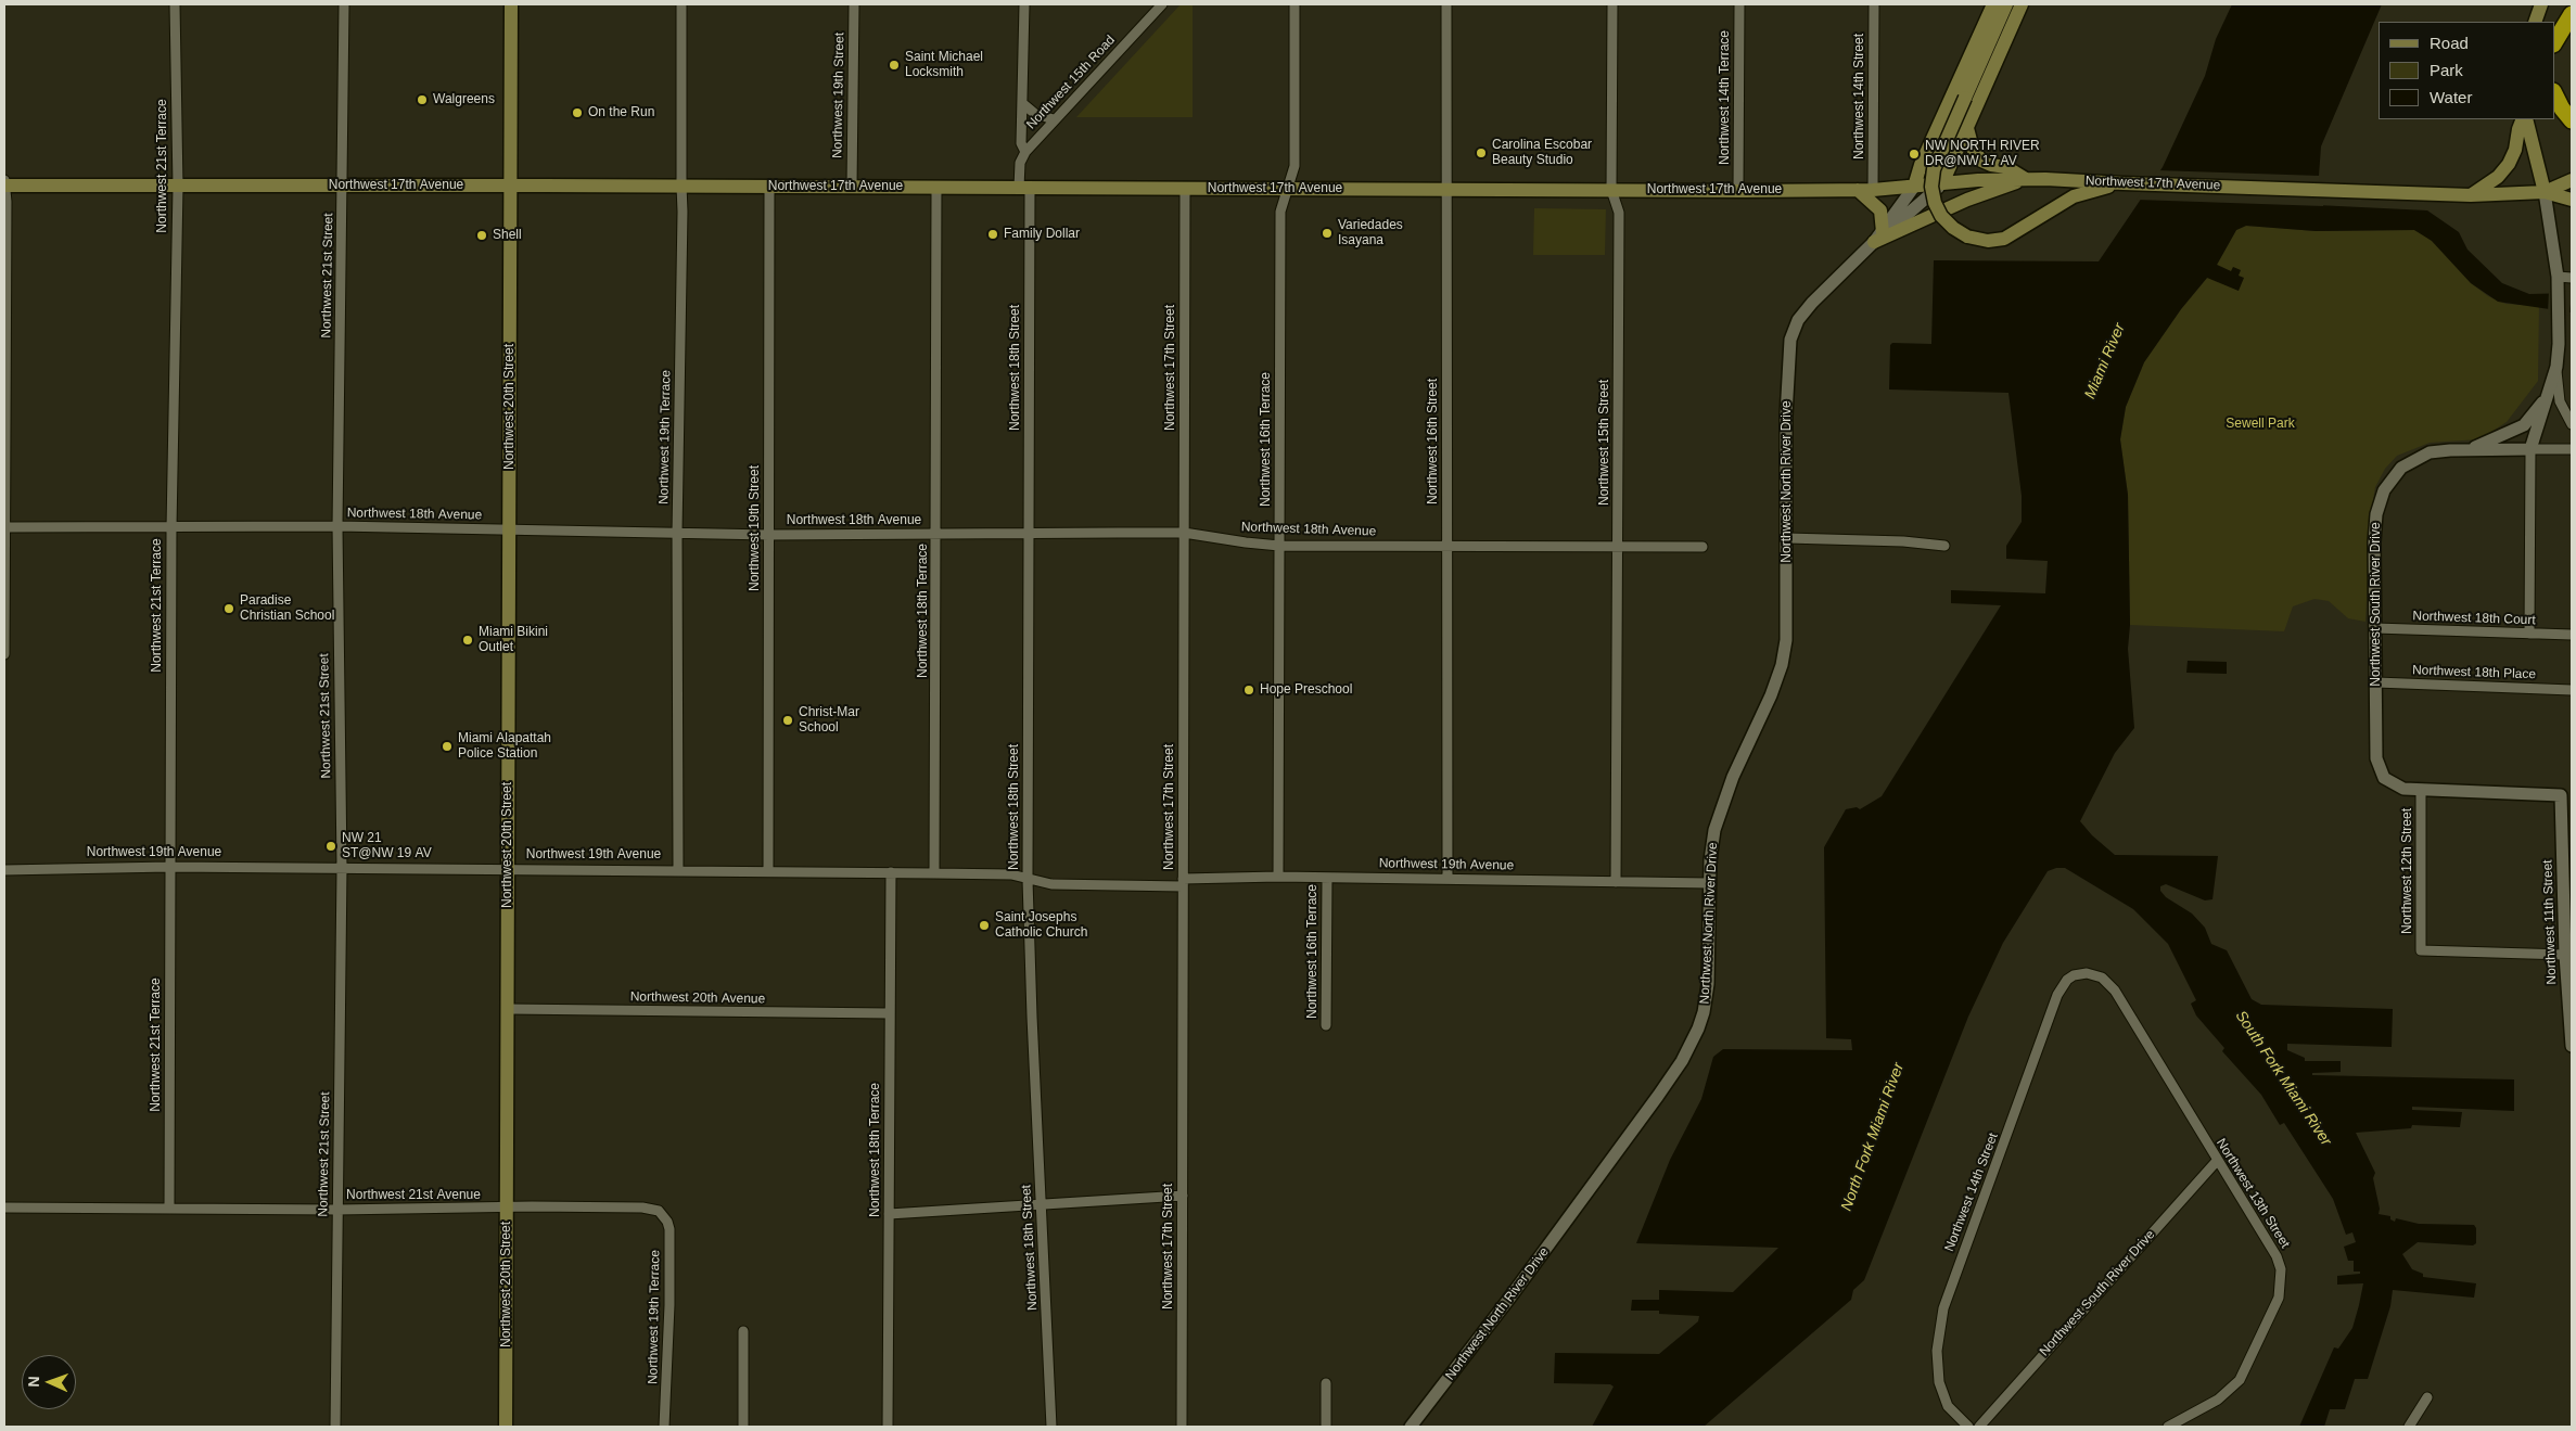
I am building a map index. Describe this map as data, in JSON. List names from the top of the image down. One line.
{"streets":{"main road":["Northwest 17th Avenue","Northwest 20th Street","Northwest North River Drive"],"street":["Northwest 15th Road","Northwest 19th Street","Northwest 14th Street","Northwest 14th Terrace","Northwest 21st Terrace","Northwest 21st Street","Northwest 18th Street","Northwest 17th Street","Northwest 19th Terrace","Northwest 16th Terrace","Northwest 16th Street","Northwest 15th Street","Northwest 18th Avenue","Northwest South River Drive","Northwest 18th Terrace","Northwest 18th Court","Northwest 18th Place","Northwest 19th Avenue","Northwest 12th Street","Northwest 11th Street","Northwest 20th Avenue","Northwest 13th Street","Northwest 21st Avenue"]},"crossings":[["Northwest 15th Road","Northwest 17th Avenue"],["Northwest 15th Road","Northwest 18th Street"],["Northwest 19th Street","Northwest 17th Avenue"],["Northwest 19th Street","Northwest 18th Avenue"],["Northwest 19th Street","Northwest 19th Avenue"],["Northwest 14th Street","Northwest 17th Avenue"],["Northwest 14th Street","Northwest 13th Street"],["Northwest 14th Terrace","Northwest 17th Avenue"],["Northwest 21st Terrace","Northwest 17th Avenue"],["Northwest 21st Terrace","Northwest 18th Avenue"],["Northwest 21st Terrace","Northwest 19th Avenue"],["Northwest 21st Terrace","Northwest 21st Avenue"],["Northwest 17th Avenue","Northwest 21st Street"],["Northwest 17th Avenue","Northwest 18th Street"],["Northwest 17th Avenue","Northwest 17th Street"],["Northwest 17th Avenue","Northwest 20th Street"],["Northwest 17th Avenue","Northwest 19th Terrace"],["Northwest 17th Avenue","Northwest 16th Terrace"],["Northwest 17th Avenue","Northwest 16th Street"],["Northwest 17th Avenue","Northwest 15th Street"],["Northwest 17th Avenue","Northwest North River Drive"],["Northwest 17th Avenue","Northwest 18th Terrace"],["Northwest 21st Street","Northwest 18th Avenue"],["Northwest 21st Street","Northwest 19th Avenue"],["Northwest 21st Street","Northwest 21st Avenue"],["Northwest 18th Street","Northwest 18th Avenue"],["Northwest 18th Street","Northwest 19th Avenue"],["Northwest 17th Street","Northwest 18th Avenue"],["Northwest 17th Street","Northwest 19th Avenue"],["Northwest 20th Street","Northwest 18th Avenue"],["Northwest 20th Street","Northwest 19th Avenue"],["Northwest 20th Street","Northwest 20th Avenue"],["Northwest 20th Street","Northwest 21st Avenue"],["Northwest 19th Terrace","Northwest 18th Avenue"],["Northwest 19th Terrace","Northwest 19th Avenue"],["Northwest 19th Terrace","Northwest 21st Avenue"],["Northwest 16th Terrace","Northwest 18th Avenue"],["Northwest 16th Terrace","Northwest 19th Avenue"],["Northwest 16th Street","Northwest 18th Avenue"],["Northwest 16th Street","Northwest 19th Avenue"],["Northwest 15th Street","Northwest 18th Avenue"],["Northwest 15th Street","Northwest 19th Avenue"],["Northwest North River Drive","Northwest 19th Avenue"],["Northwest 18th Avenue","Northwest 18th Terrace"],["Northwest South River Drive","Northwest 18th Court"],["Northwest South River Drive","Northwest 18th Place"],["Northwest South River Drive","Northwest 12th Street"],["Northwest South River Drive","Northwest 13th Street"],["Northwest 18th Terrace","Northwest 19th Avenue"],["Northwest 18th Terrace","Northwest 20th Avenue"],["Northwest 12th Street","Northwest 11th Street"]],"water":["Miami River","South Fork Miami River","North Fork Miami River"],"parks":["Sewell Park"],"places":["Saint Michael Locksmith","Walgreens","On the Run","Carolina Escobar Beauty Studio","NW NORTH RIVER DR@NW 17 AV","Variedades Isayana","Family Dollar","Shell","Paradise Christian School","Miami Bikini Outlet","Hope Preschool","Christ-Mar School","Miami Alapattah Police Station","NW 21 ST@NW 19 AV","Saint Josephs Catholic Church"],"legend":["Road","Park","Water"],"north":"left"}
